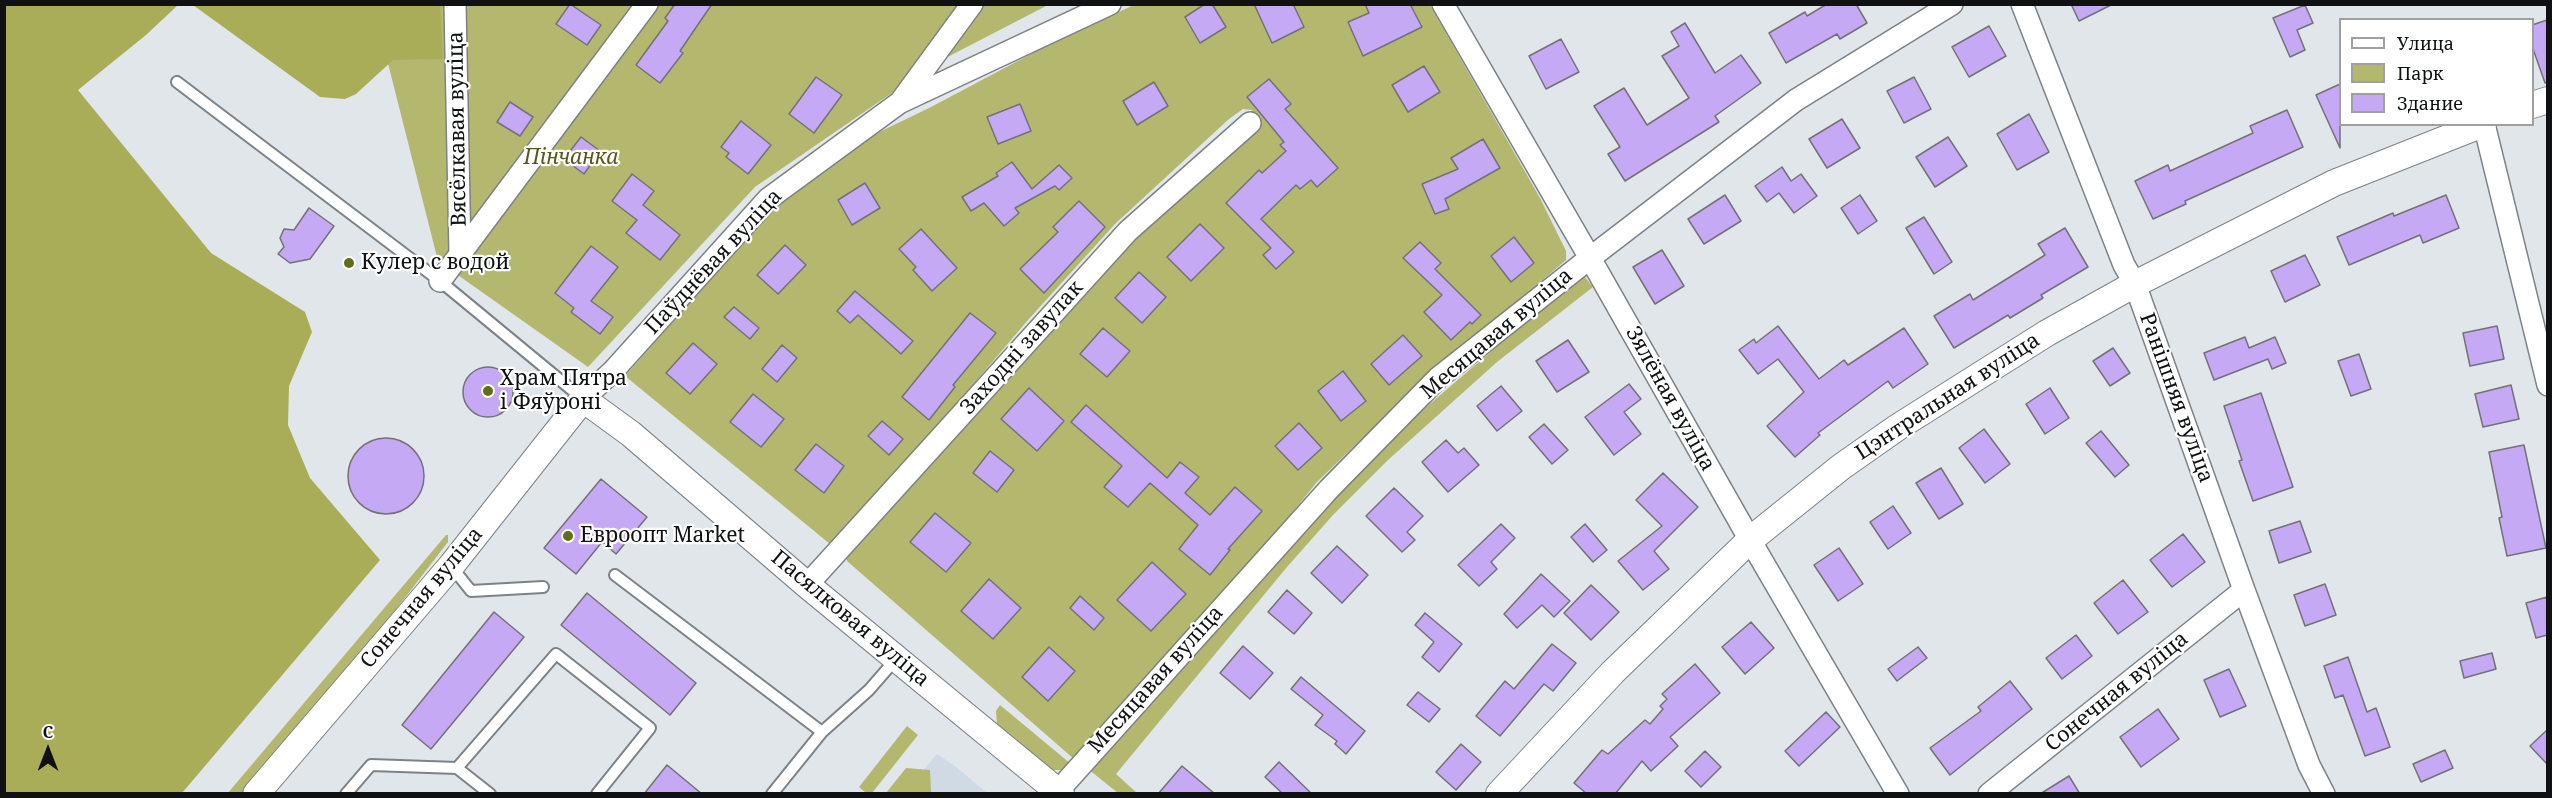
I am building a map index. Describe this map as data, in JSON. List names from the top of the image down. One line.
{"streets":{"street":["Вясёлкавая вуліца","Паўднёвая вуліца","Месяцавая вуліца","Заходні завулак","Цэнтральная вуліца","Ранішняя вуліца","Зялёная вуліца","Сонечная вуліца","Пасялковая вуліца"]},"crossings":[["Паўднёвая вуліца","Сонечная вуліца"],["Паўднёвая вуліца","Пасялковая вуліца"],["Месяцавая вуліца","Зялёная вуліца"],["Месяцавая вуліца","Пасялковая вуліца"],["Заходні завулак","Пасялковая вуліца"],["Цэнтральная вуліца","Ранішняя вуліца"],["Цэнтральная вуліца","Зялёная вуліца"],["Ранішняя вуліца","Сонечная вуліца"],["Сонечная вуліца","Пасялковая вуліца"]],"parks":["Пінчанка"],"places":["Кулер с водой","Храм Пятра і Фяўроні","Евроопт Market"],"legend":["Улица","Парк","Здание"],"north":"top"}
